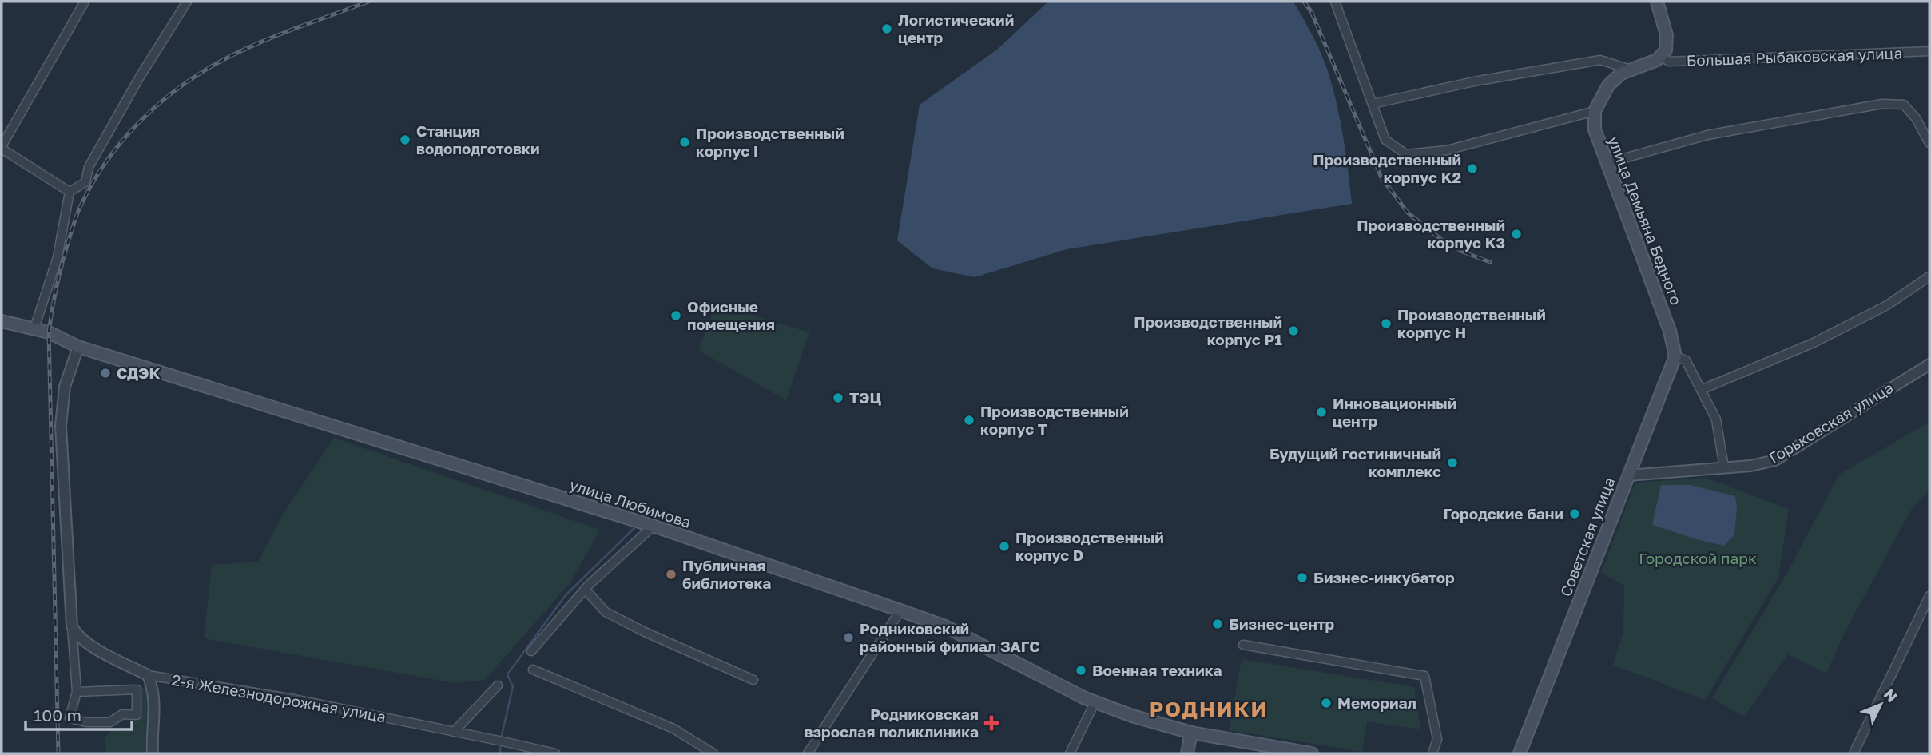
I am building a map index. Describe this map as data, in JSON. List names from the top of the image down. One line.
{"streets":{"main road":["улица Демьяна Бедного","улица Любимова","Советская улица"],"street":["Большая Рыбаковская улица","Горьковская улица","2-я Железнодорожная улица"]},"crossings":[["улица Демьяна Бедного","Советская улица"],["Горьковская улица","Советская улица"]],"districts":["РОДНИКИ"],"parks":["Городской парк"],"places":{"other":["Логистический центр","Станция водоподготовки","Производственный корпус I","Производственный корпус K2","Производственный корпус K3","Офисные помещения","Производственный корпус H","Производственный корпус P1","СДЭК","ТЭЦ","Инновационный центр","Производственный корпус T","Будущий гостиничный комплекс","Городские бани","Производственный корпус D","Публичная библиотека","Бизнес-инкубатор","Бизнес-центр","Родниковский районный филиал ЗАГС","Военная техника","Мемориал"],"health":["Родниковская взрослая поликлиника"]},"scale_bar":"100 m","north":"top right"}
